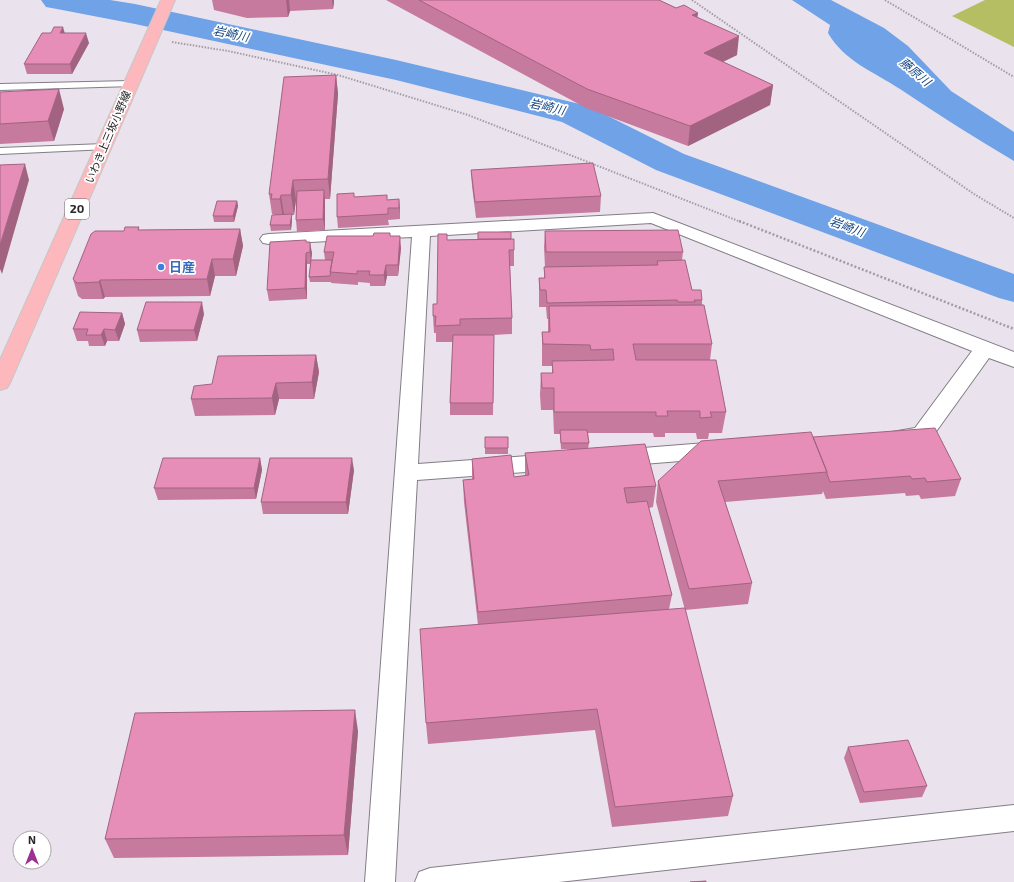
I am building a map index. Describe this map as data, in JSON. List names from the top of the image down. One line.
{"streets":{"main road":["いわき上三坂小野線","20"]},"water":["岩崎川","藤原川"],"places":["日産"],"north":"top"}
